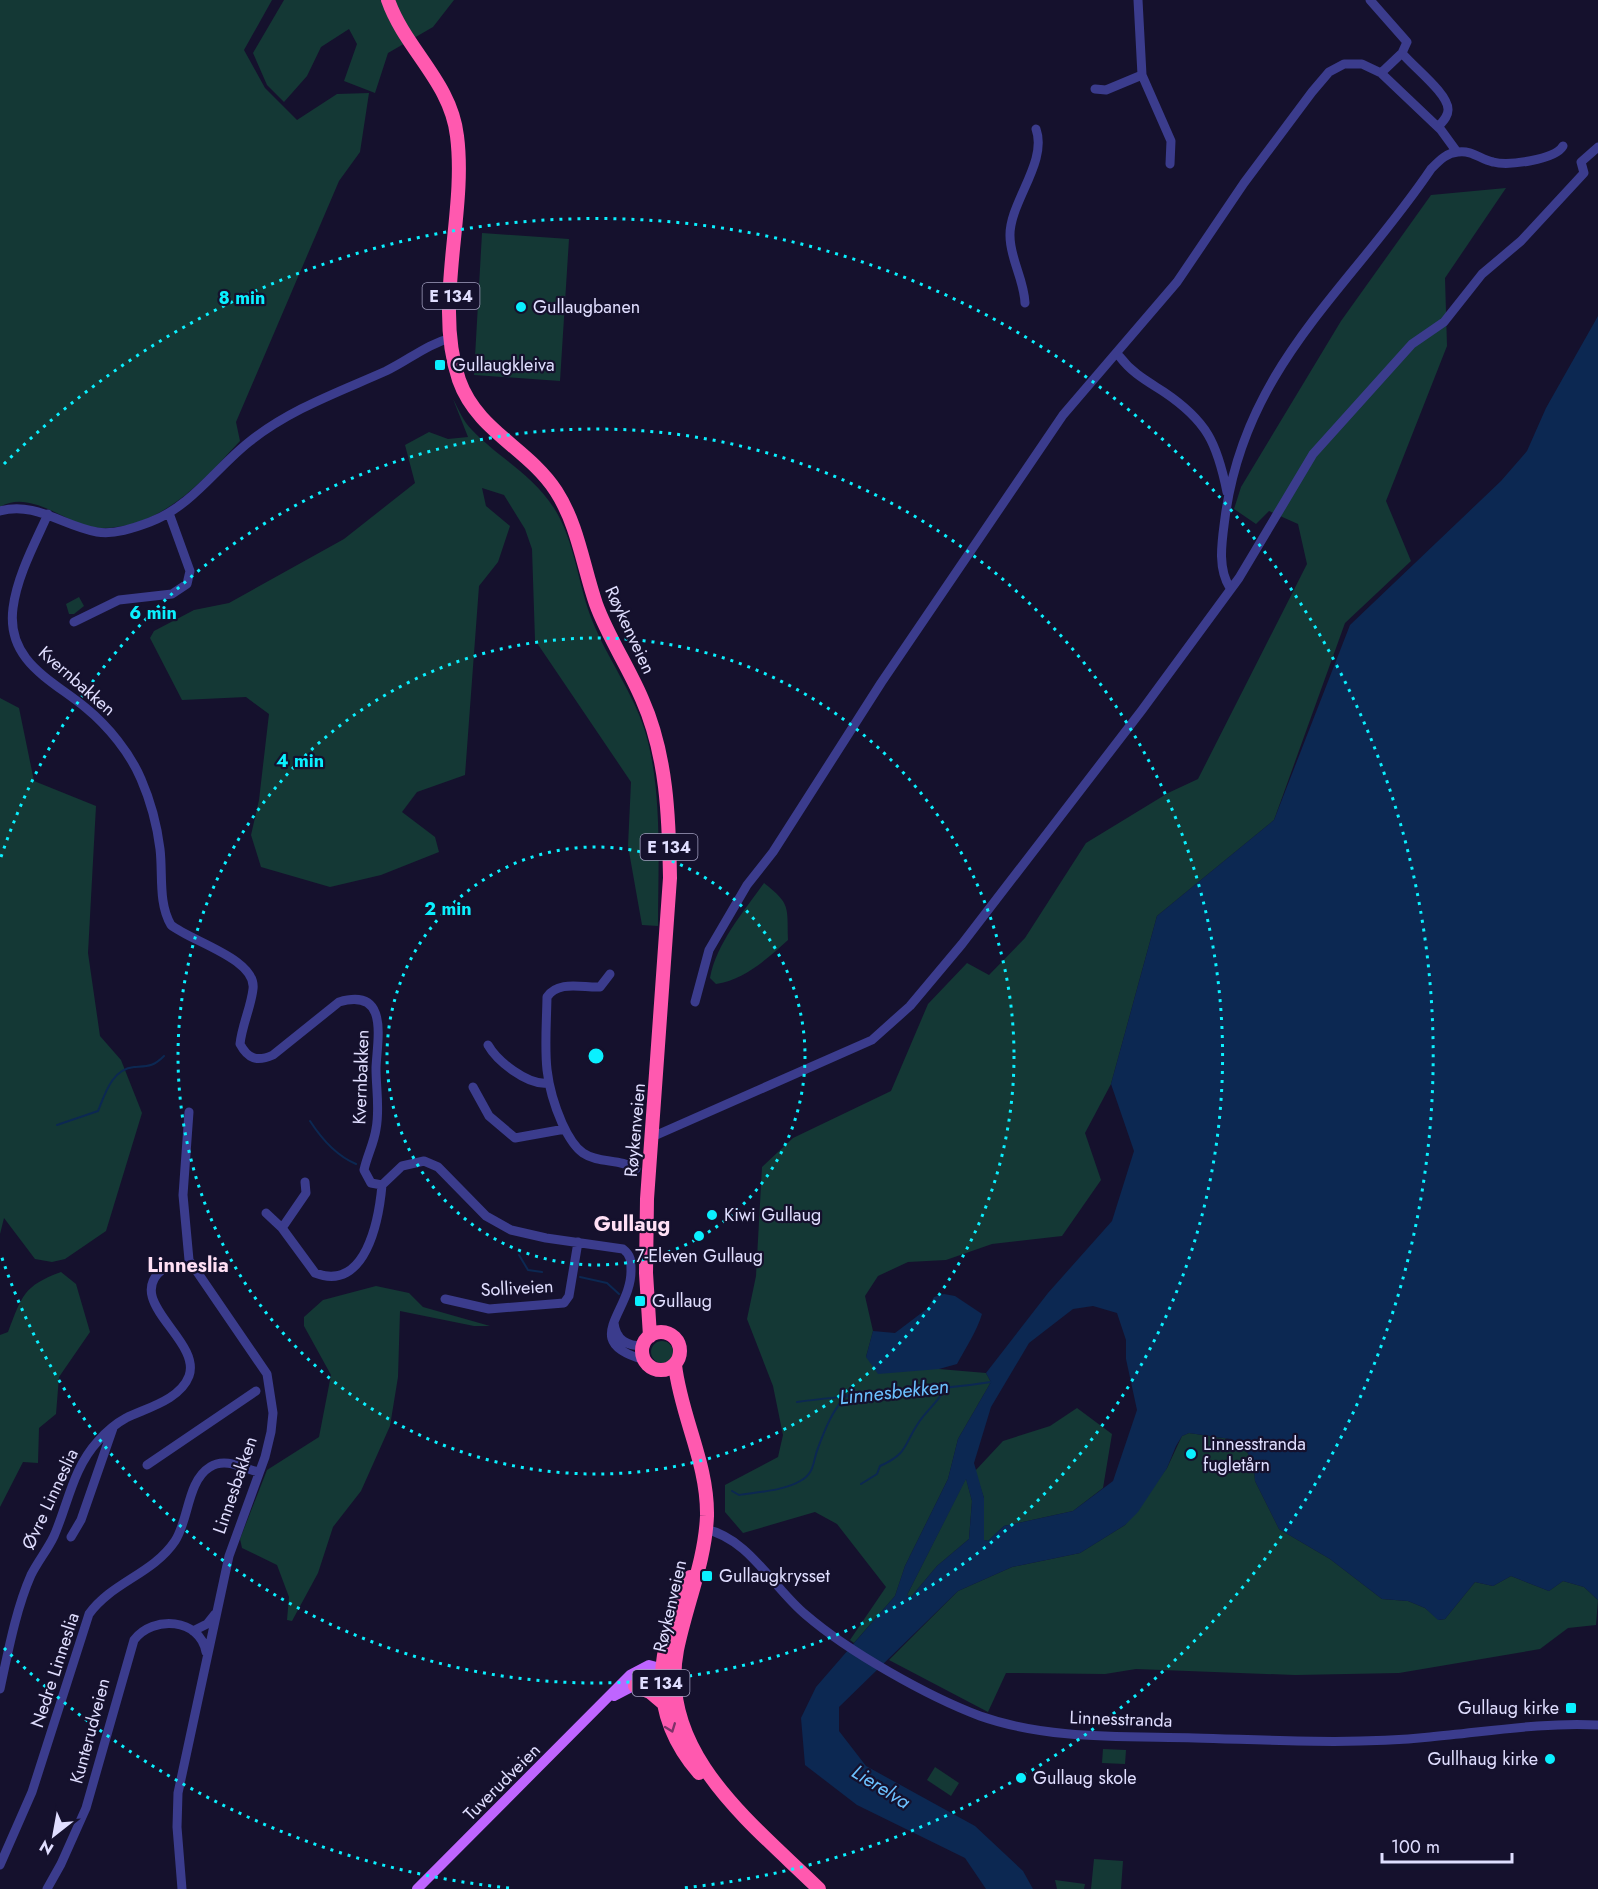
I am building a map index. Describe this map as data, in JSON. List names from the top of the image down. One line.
{"streets":{"highway":["E 134","Røykenveien"],"main road":["Tuverudveien"],"street":["Kvernbakken","Solliveien","Linnesbakken","Øvre Linneslia","Nedre Linneslia","Linnesstranda","Kunterudveien"]},"crossings":[["E 134","Røykenveien"],["E 134","Tuverudveien"],["Røykenveien","Linnesstranda"],["Røykenveien","Tuverudveien"],["Linnesbakken","Øvre Linneslia"],["Linnesbakken","Nedre Linneslia"]],"districts":["Gullaug","Linneslia"],"water":["Linnesbekken","Lierelva"],"places":{"other":["Gullaugbanen","Kiwi Gullaug","7-Eleven Gullaug","Linnesstranda fugletårn","Gullhaug kirke","Gullaug skole"],"transit":["Gullaugkleiva","Gullaug","Gullaugkrysset","Gullaug kirke"]},"scale_bar":"100 m","north":"bottom left","rings":["8 min","6 min","4 min","2 min"]}
